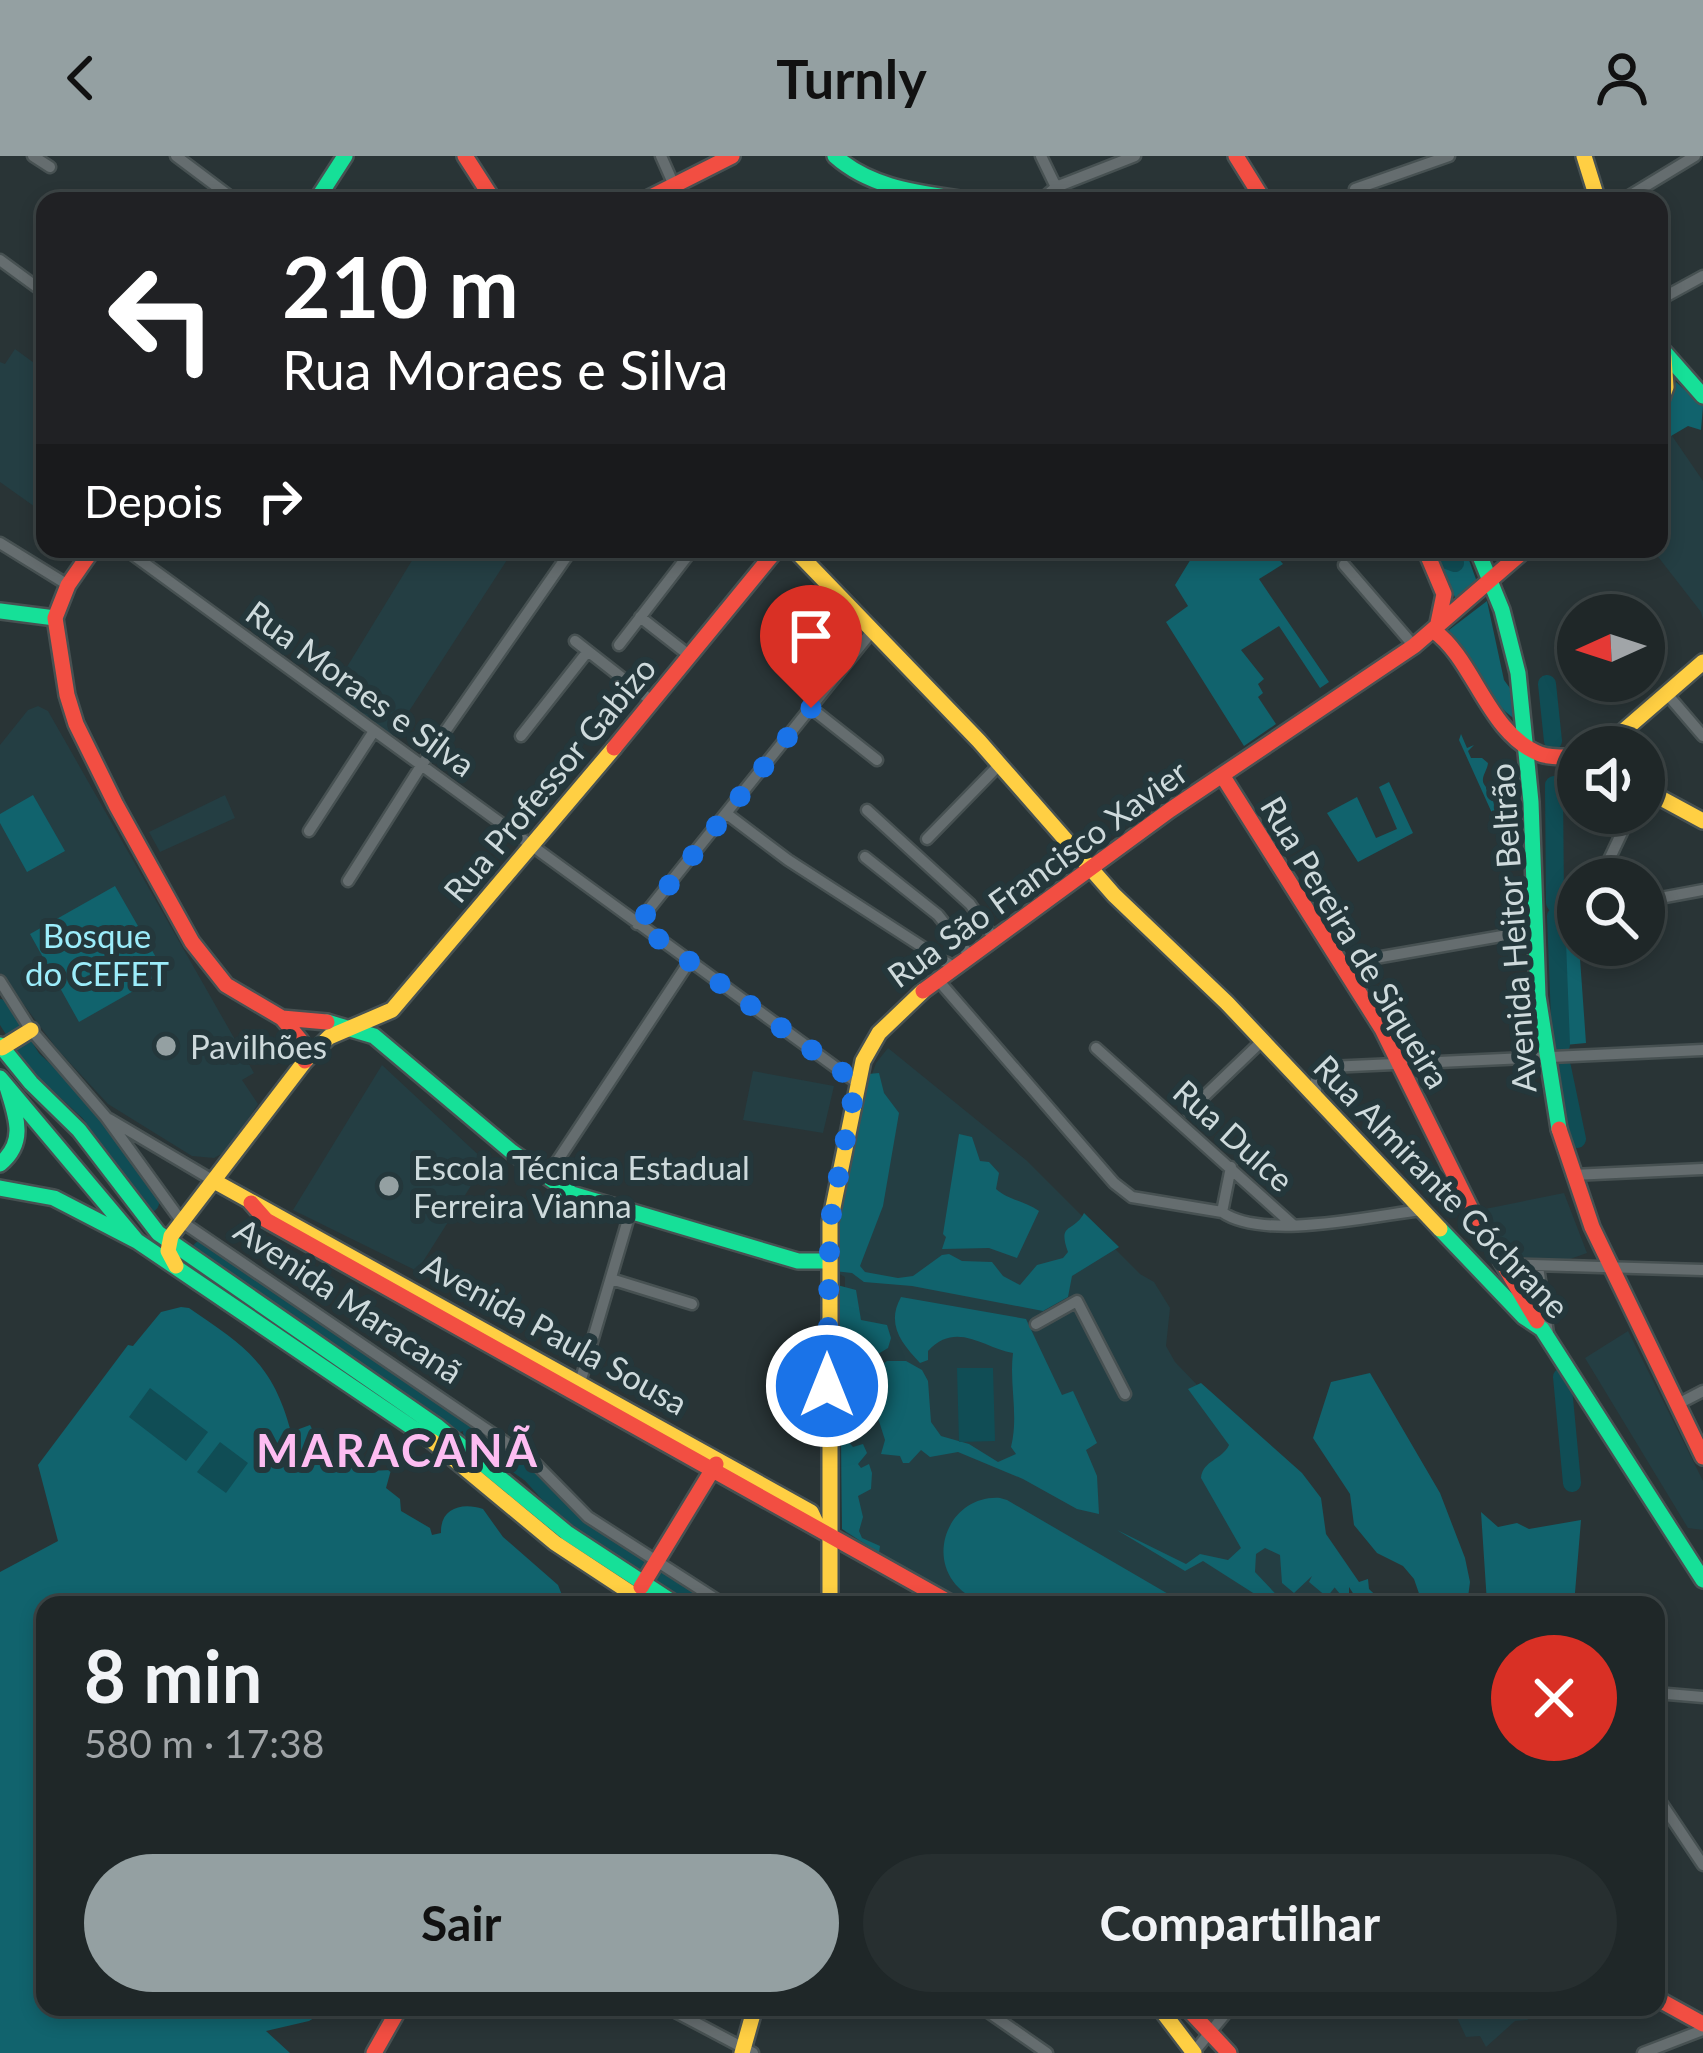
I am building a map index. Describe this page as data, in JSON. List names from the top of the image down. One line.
{"streets":{"street":["Rua Moraes e Silva","Rua Professor Gabizo","Rua São Francisco Xavier","Avenida Heitor Beltrão","Rua Pereira de Siqueira","Rua Dulce","Rua Almirante Cóchrane","Avenida Maracanã","Avenida Paula Sousa"]},"crossings":[["Rua Moraes e Silva","Rua Professor Gabizo"],["Rua Moraes e Silva","Rua São Francisco Xavier"],["Rua Professor Gabizo","Avenida Maracanã"],["Rua Professor Gabizo","Avenida Paula Sousa"],["Rua São Francisco Xavier","Avenida Heitor Beltrão"],["Rua São Francisco Xavier","Rua Pereira de Siqueira"],["Rua São Francisco Xavier","Rua Almirante Cóchrane"],["Rua São Francisco Xavier","Avenida Paula Sousa"],["Rua Pereira de Siqueira","Rua Almirante Cóchrane"],["Rua Dulce","Rua Almirante Cóchrane"],["Avenida Maracanã","Avenida Paula Sousa"]],"districts":["MARACANÃ"],"parks":["Bosque do CEFET"],"places":["Pavilhões","Escola Técnica Estadual Ferreira Vianna"],"north":"left","page":{"header":"Turnly","turn":["210 m","Rua Moraes e Silva"],"then":"Depois","heading":["8 min","580 m · 17:38"],"buttons":["Sair","Compartilhar"]}}
